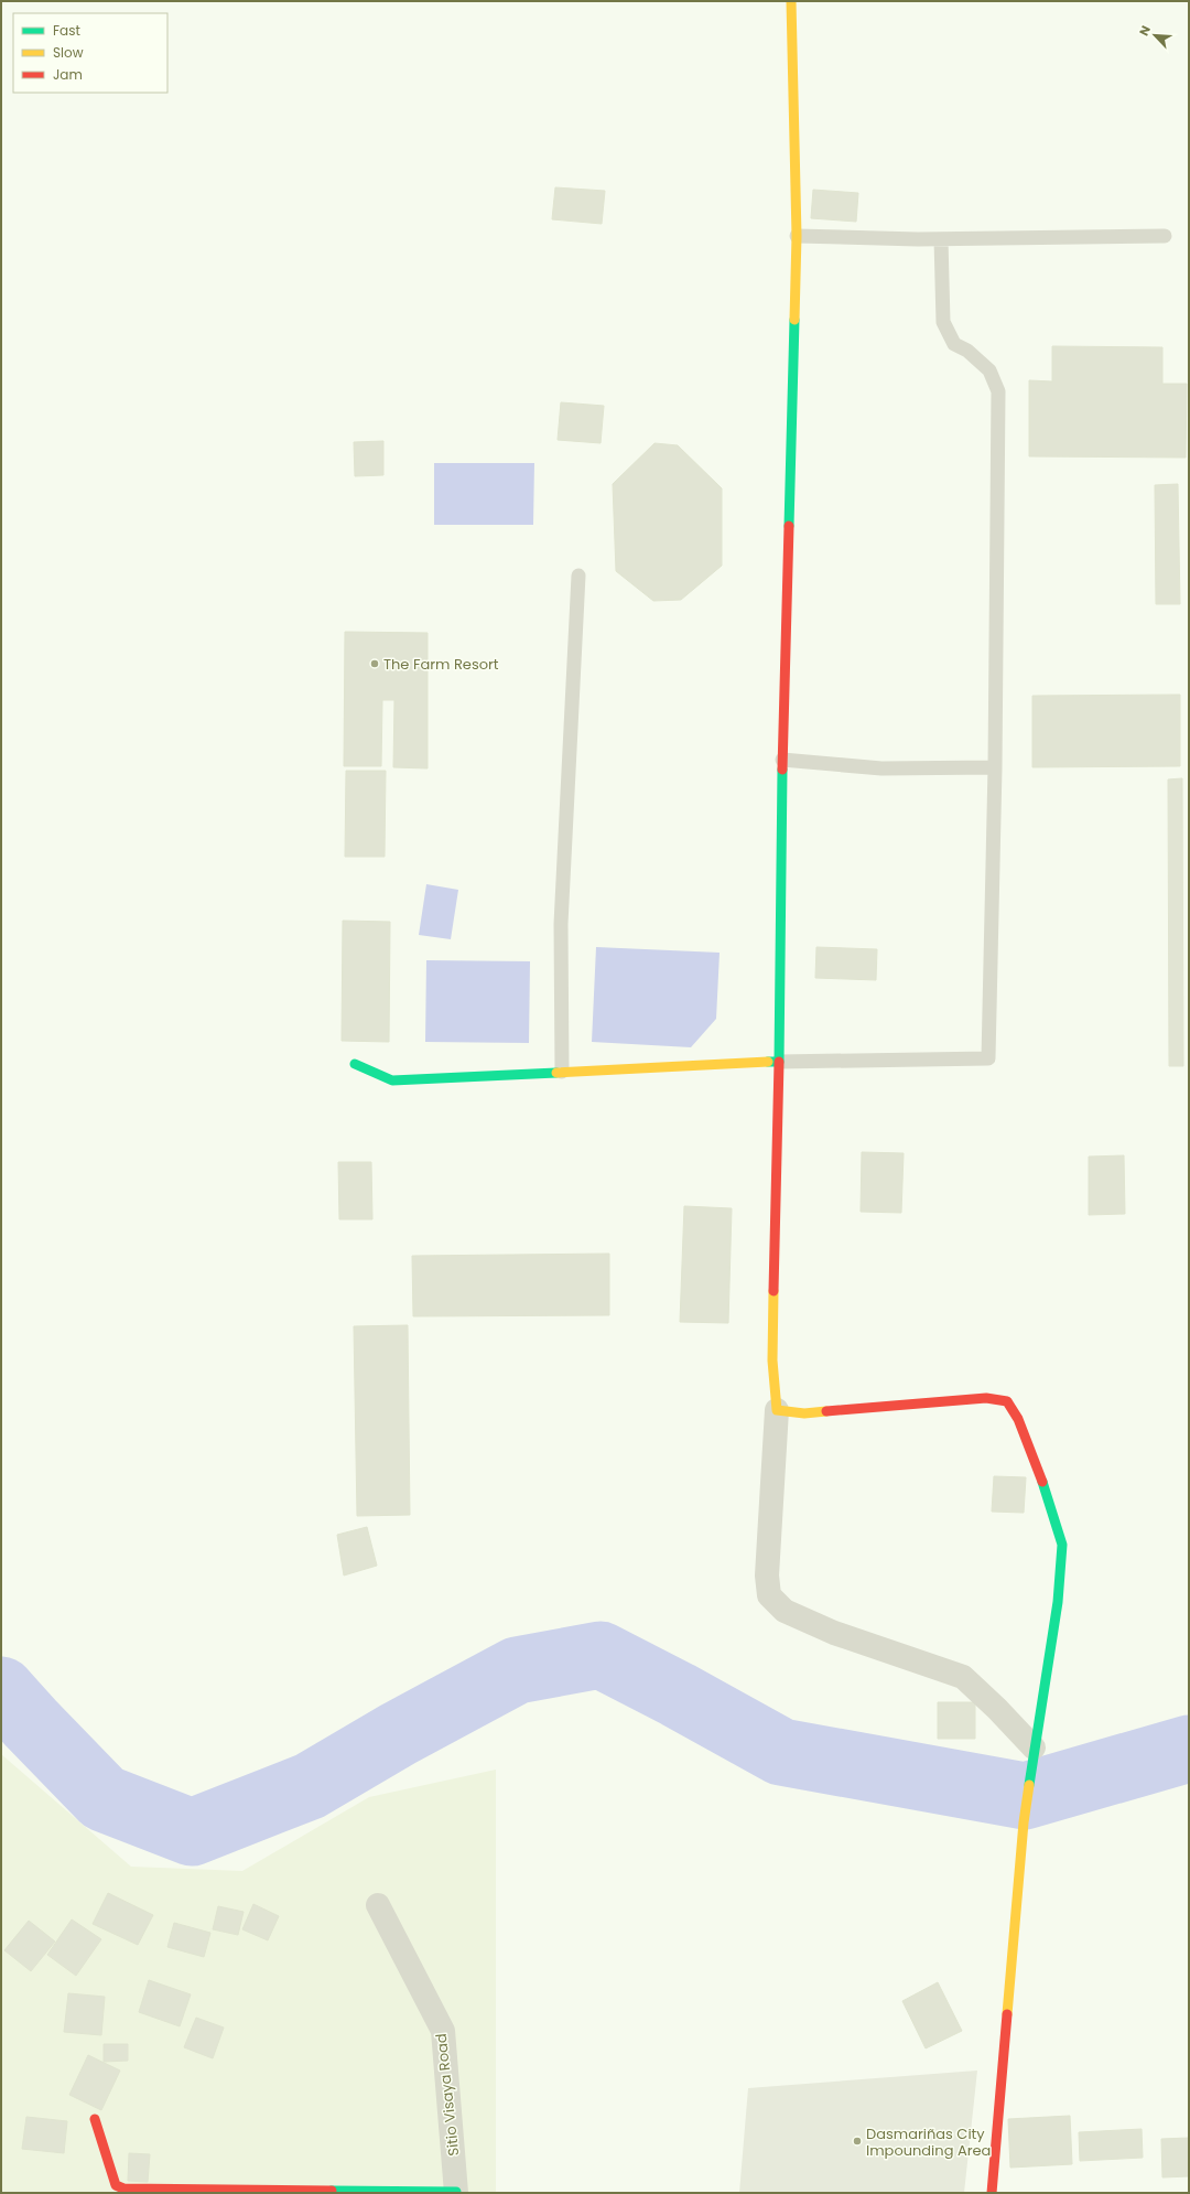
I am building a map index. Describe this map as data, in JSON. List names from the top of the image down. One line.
{"streets":{"street":["Sitio Visaya Road"]},"places":["The Farm Resort","Dasmariñas City Impounding Area"],"legend":["Fast","Slow","Jam"],"north":"top left"}
